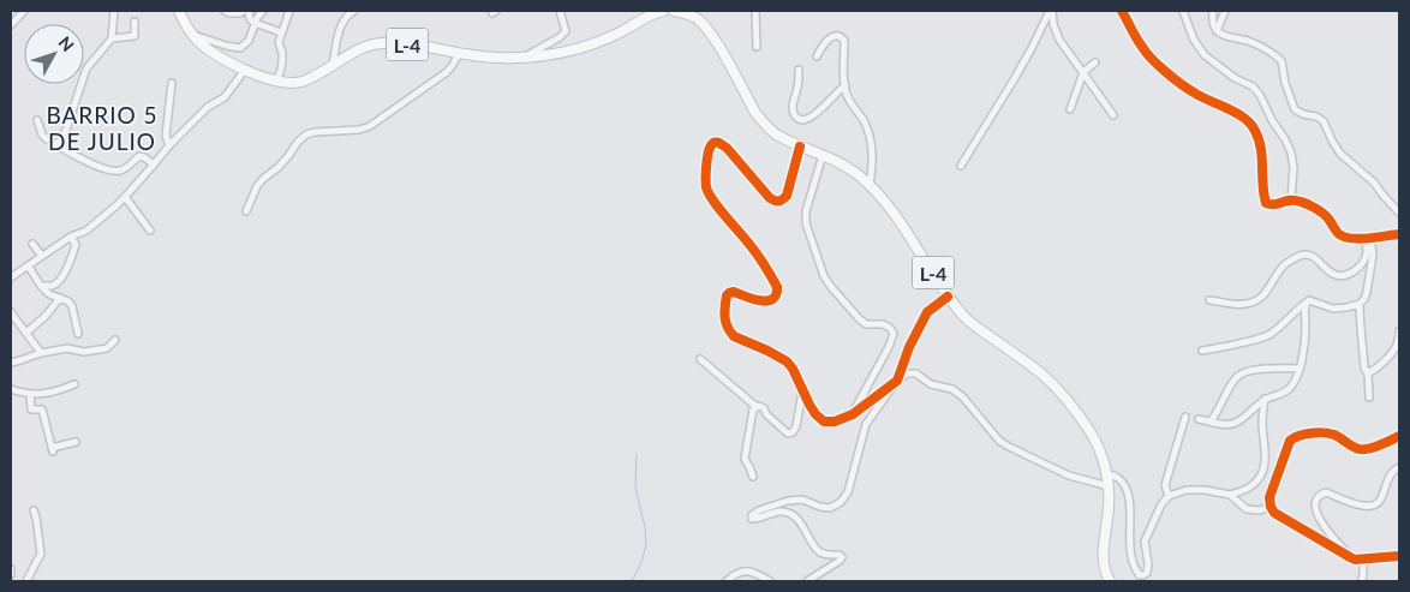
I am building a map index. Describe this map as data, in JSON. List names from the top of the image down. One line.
{"streets":{"main road":["L-4"]},"districts":["BARRIO 5 DE JULIO"],"north":"top right"}
